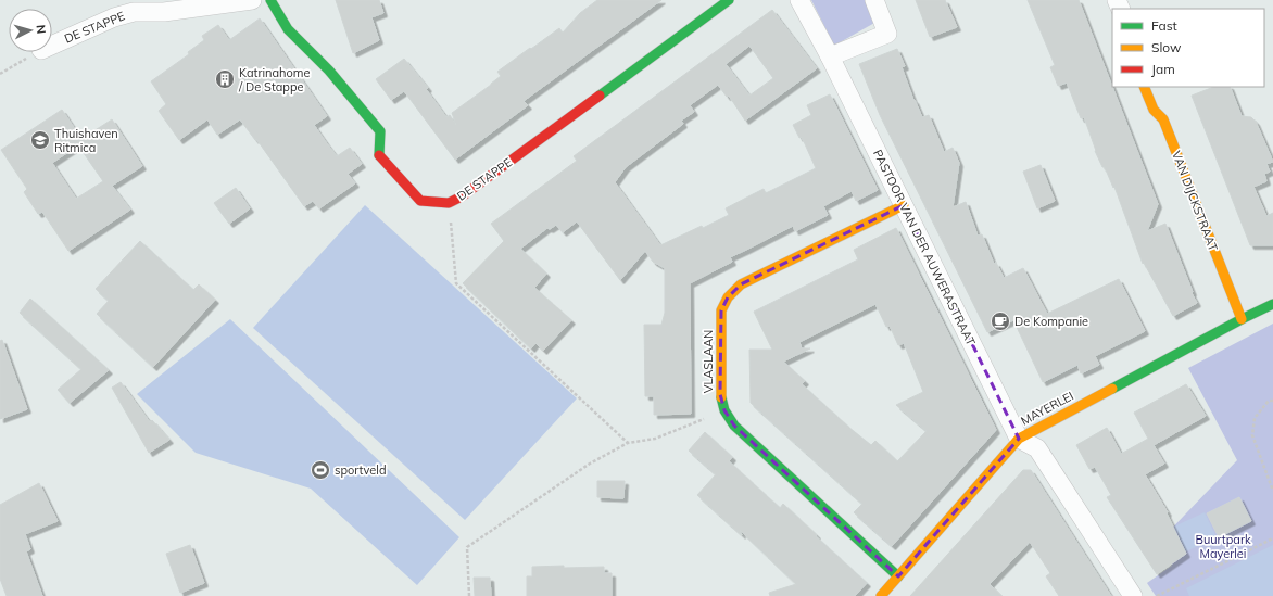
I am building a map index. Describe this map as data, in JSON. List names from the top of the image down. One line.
{"streets":{"street":["DE STAPPE","VAN DIJCKSTRAAT","PASTOOR VAN DER AUWERASTRAAT","VLASLAAN","MAYERLEI"]},"crossings":[["VAN DIJCKSTRAAT","MAYERLEI"],["PASTOOR VAN DER AUWERASTRAAT","VLASLAAN"],["PASTOOR VAN DER AUWERASTRAAT","MAYERLEI"],["VLASLAAN","MAYERLEI"]],"parks":["Buurtpark Mayerlei"],"places":{"building":["Katrinahome / De Stappe"],"school or university":["Thuishaven Ritmica"],"cafe":["De Kompanie"],"sports":["sportveld"]},"legend":["Fast","Slow","Jam"],"north":"right"}
